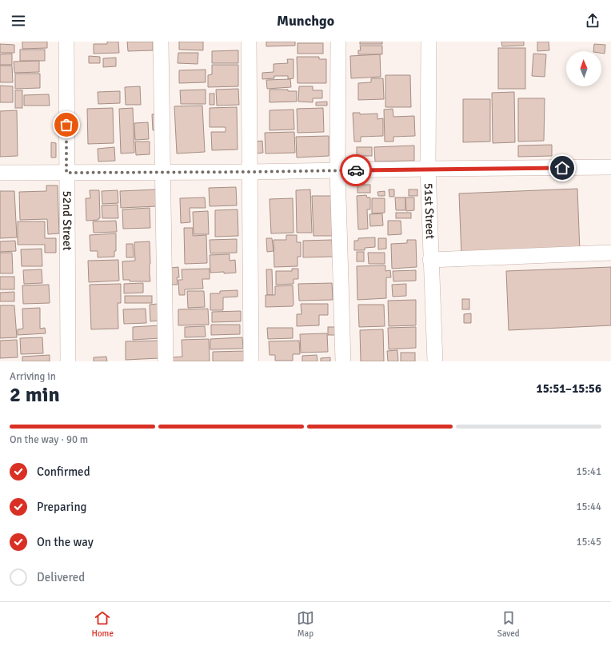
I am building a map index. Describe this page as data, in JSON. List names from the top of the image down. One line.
{"streets":{"street":["51st Street","52nd Street"]},"north":"top","page":{"header":"Munchgo","heading":["2 min","Arriving in","15:51–15:56"],"bar":"On the way · 90 m","list":[["Confirmed","15:41"],["Preparing","15:44"],["On the way","15:45"],"Delivered"],"tabs":["Home","Map","Saved"]}}
